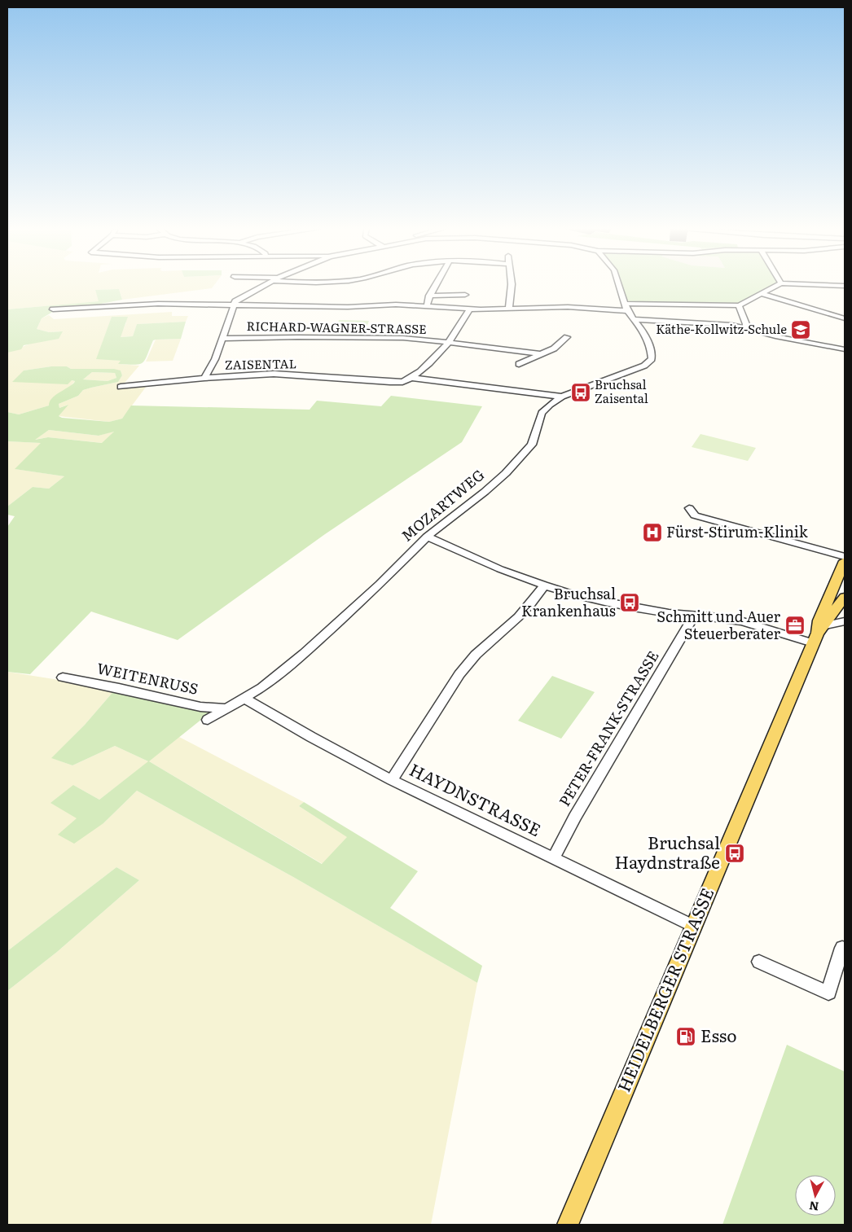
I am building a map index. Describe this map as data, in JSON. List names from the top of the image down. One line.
{"streets":{"main road":["HEIDELBERGER STRASSE"],"street":["RICHARD-WAGNER-STRASSE","ZAISENTAL","MOZARTWEG","WEITENRUSS","PETER-FRANK-STRASSE","HAYDNSTRASSE"]},"crossings":[["RICHARD-WAGNER-STRASSE","ZAISENTAL"],["MOZARTWEG","WEITENRUSS"],["MOZARTWEG","HAYDNSTRASSE"],["PETER-FRANK-STRASSE","HAYDNSTRASSE"],["HAYDNSTRASSE","HEIDELBERGER STRASSE"]],"places":{"school or university":["Käthe-Kollwitz-Schule"],"bus stop":["Bruchsal Zaisental","Bruchsal Krankenhaus","Bruchsal Haydnstraße"],"hospital":["Fürst-Stirum-Klinik"],"office":["Schmitt und Auer Steuerberater"],"fuel station":["Esso"]},"north":"bottom"}
